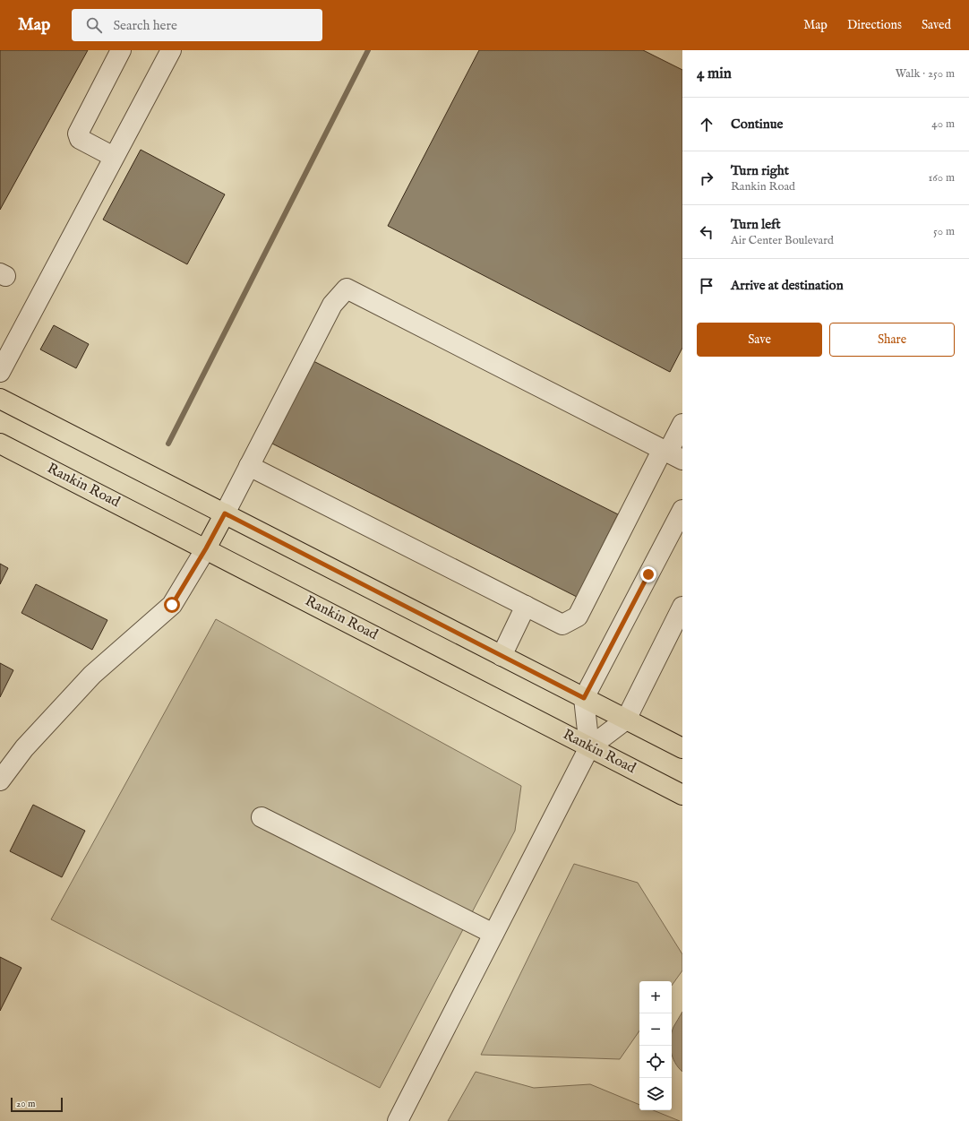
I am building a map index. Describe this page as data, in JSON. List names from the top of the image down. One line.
{"streets":{"main road":["Rankin Road"]},"scale_bar":"20 m","page":{"header":"Map","search":"Search here","nav":["Map","Directions","Saved"],"heading":["4 min","Walk · 250 m"],"list":[["Continue","40 m"],["Turn right","Rankin Road","160 m"],["Turn left","Air Center Boulevard","50 m"],"Arrive at destination"],"buttons":["Save","Share"],"map_buttons":["+","−"],"scale":"20 m"}}
